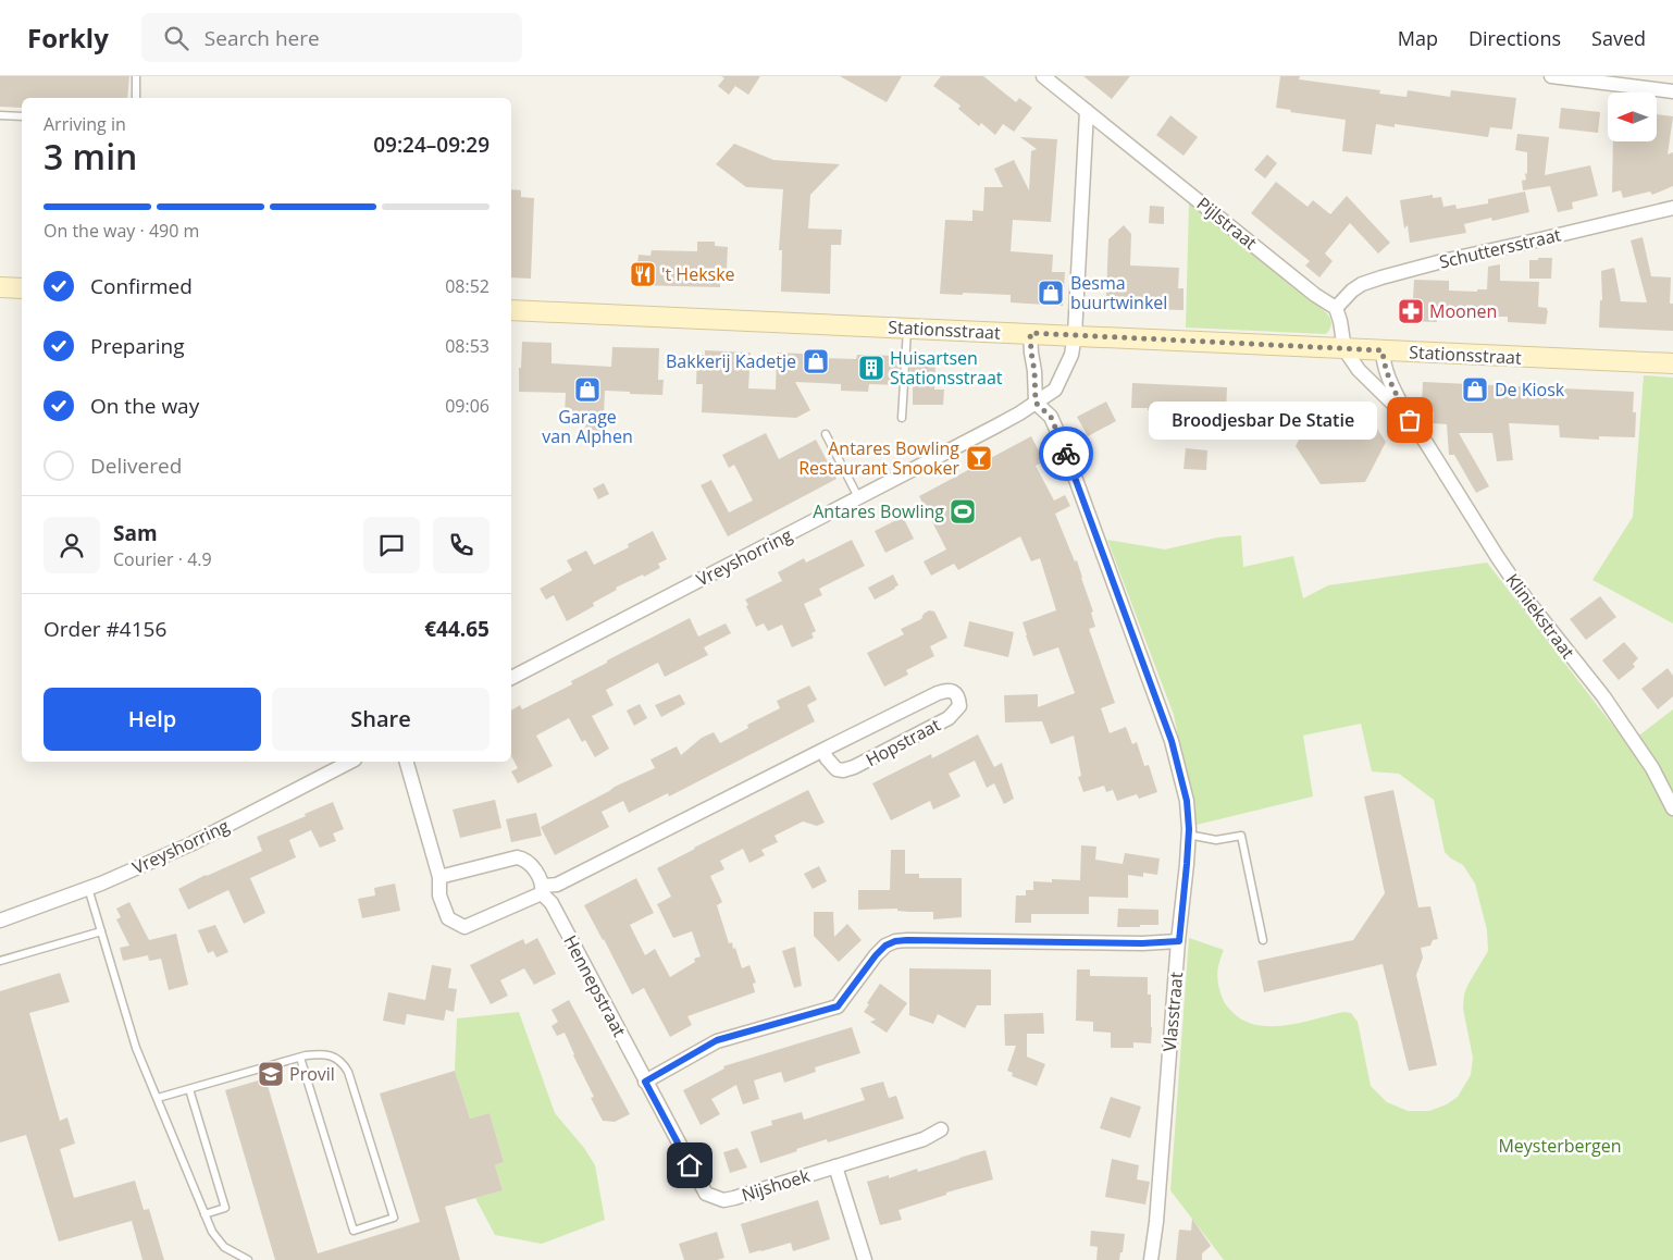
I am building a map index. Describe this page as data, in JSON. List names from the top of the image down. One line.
{"streets":{"main road":["Stationsstraat"],"street":["Pijlstraat","Schuttersstraat","Vreyshorring","Kliniekstraat","Hopstraat","Hennepstraat","Vlasstraat","Nijshoek"]},"crossings":[["Pijlstraat","Schuttersstraat"],["Stationsstraat","Vreyshorring"],["Stationsstraat","Kliniekstraat"],["Vreyshorring","Vlasstraat"],["Hopstraat","Hennepstraat"],["Hennepstraat","Nijshoek"]],"parks":["Meysterbergen"],"places":{"restaurant":["'t Hekske"],"shop":["Besma buurtwinkel","Bakkerij Kadetje","Garage van Alphen","De Kiosk"],"pharmacy":["Moonen"],"building":["Huisartsen Stationsstraat"],"other":["Broodjesbar De Statie"],"bar":["Antares Bowling Restaurant Snooker"],"sports":["Antares Bowling"],"school or university":["Provil"]},"north":"left","page":{"header":"Forkly","search":"Search here","nav":["Map","Directions","Saved"],"heading":["3 min","Arriving in","09:24–09:29"],"panel":["Sam","Courier · 4.9","Order #4156","€44.65"],"bar":"On the way · 490 m","list":[["Confirmed","08:52"],["Preparing","08:53"],["On the way","09:06"],"Delivered"],"bubble":"Broodjesbar De Statie","buttons":["Help","Share"]}}
